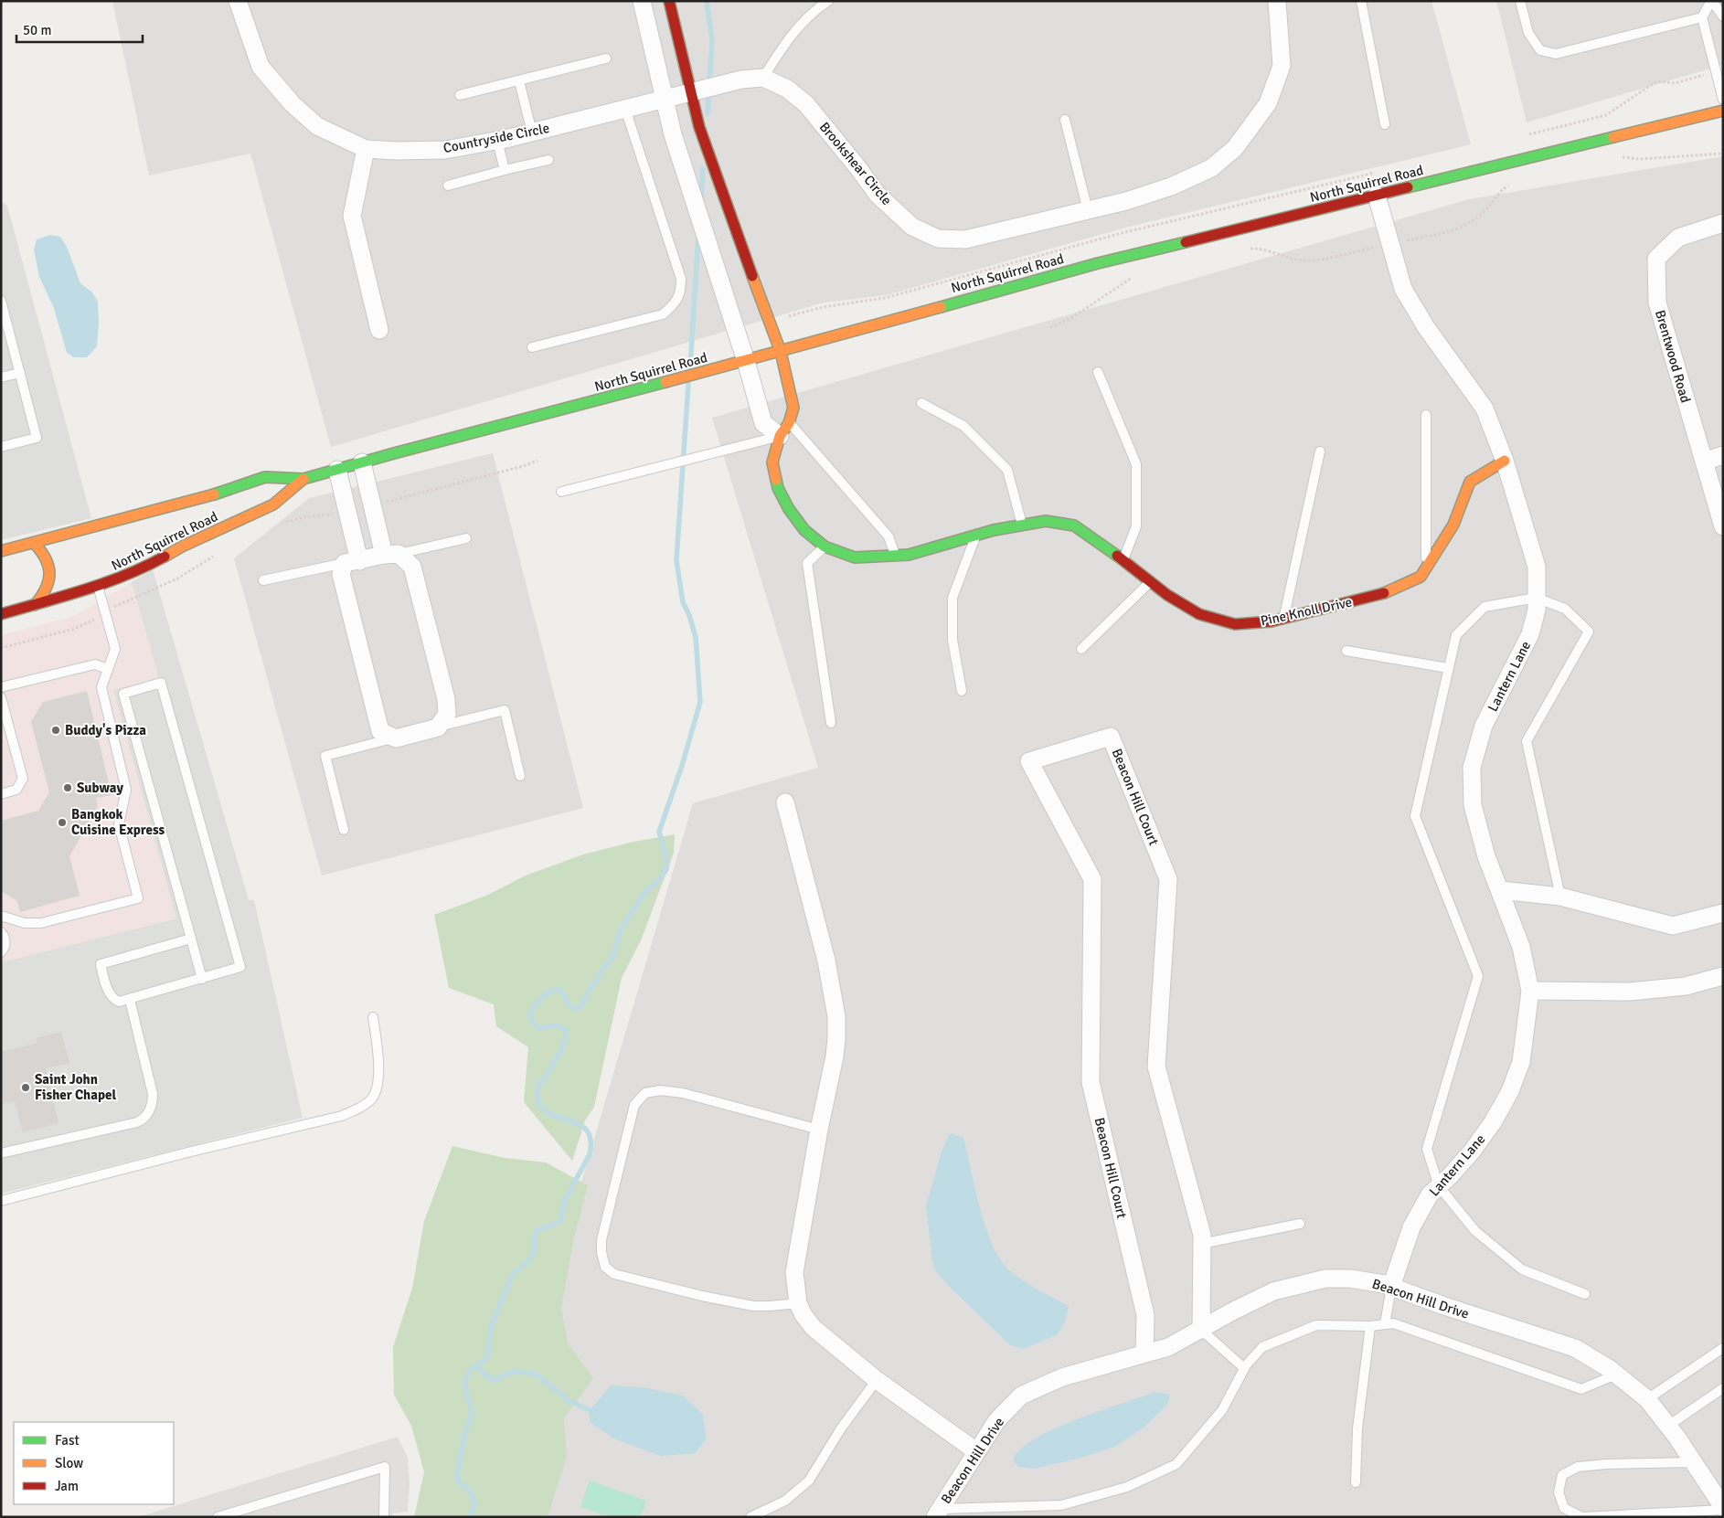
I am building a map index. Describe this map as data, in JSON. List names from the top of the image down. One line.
{"streets":{"street":["Countryside Circle","Brookshear Circle","North Squirrel Road","Brentwood Road","Pine Knoll Drive","Lantern Lane","Beacon Hill Court","Beacon Hill Drive"]},"crossings":[["Countryside Circle","Brookshear Circle"],["North Squirrel Road","Pine Knoll Drive"],["Pine Knoll Drive","Lantern Lane"],["Lantern Lane","Beacon Hill Drive"],["Beacon Hill Court","Beacon Hill Drive"]],"places":["Buddy's Pizza","Subway","Bangkok Cuisine Express","Saint John Fisher Chapel"],"legend":["Fast","Slow","Jam"],"scale_bar":"50 m"}
